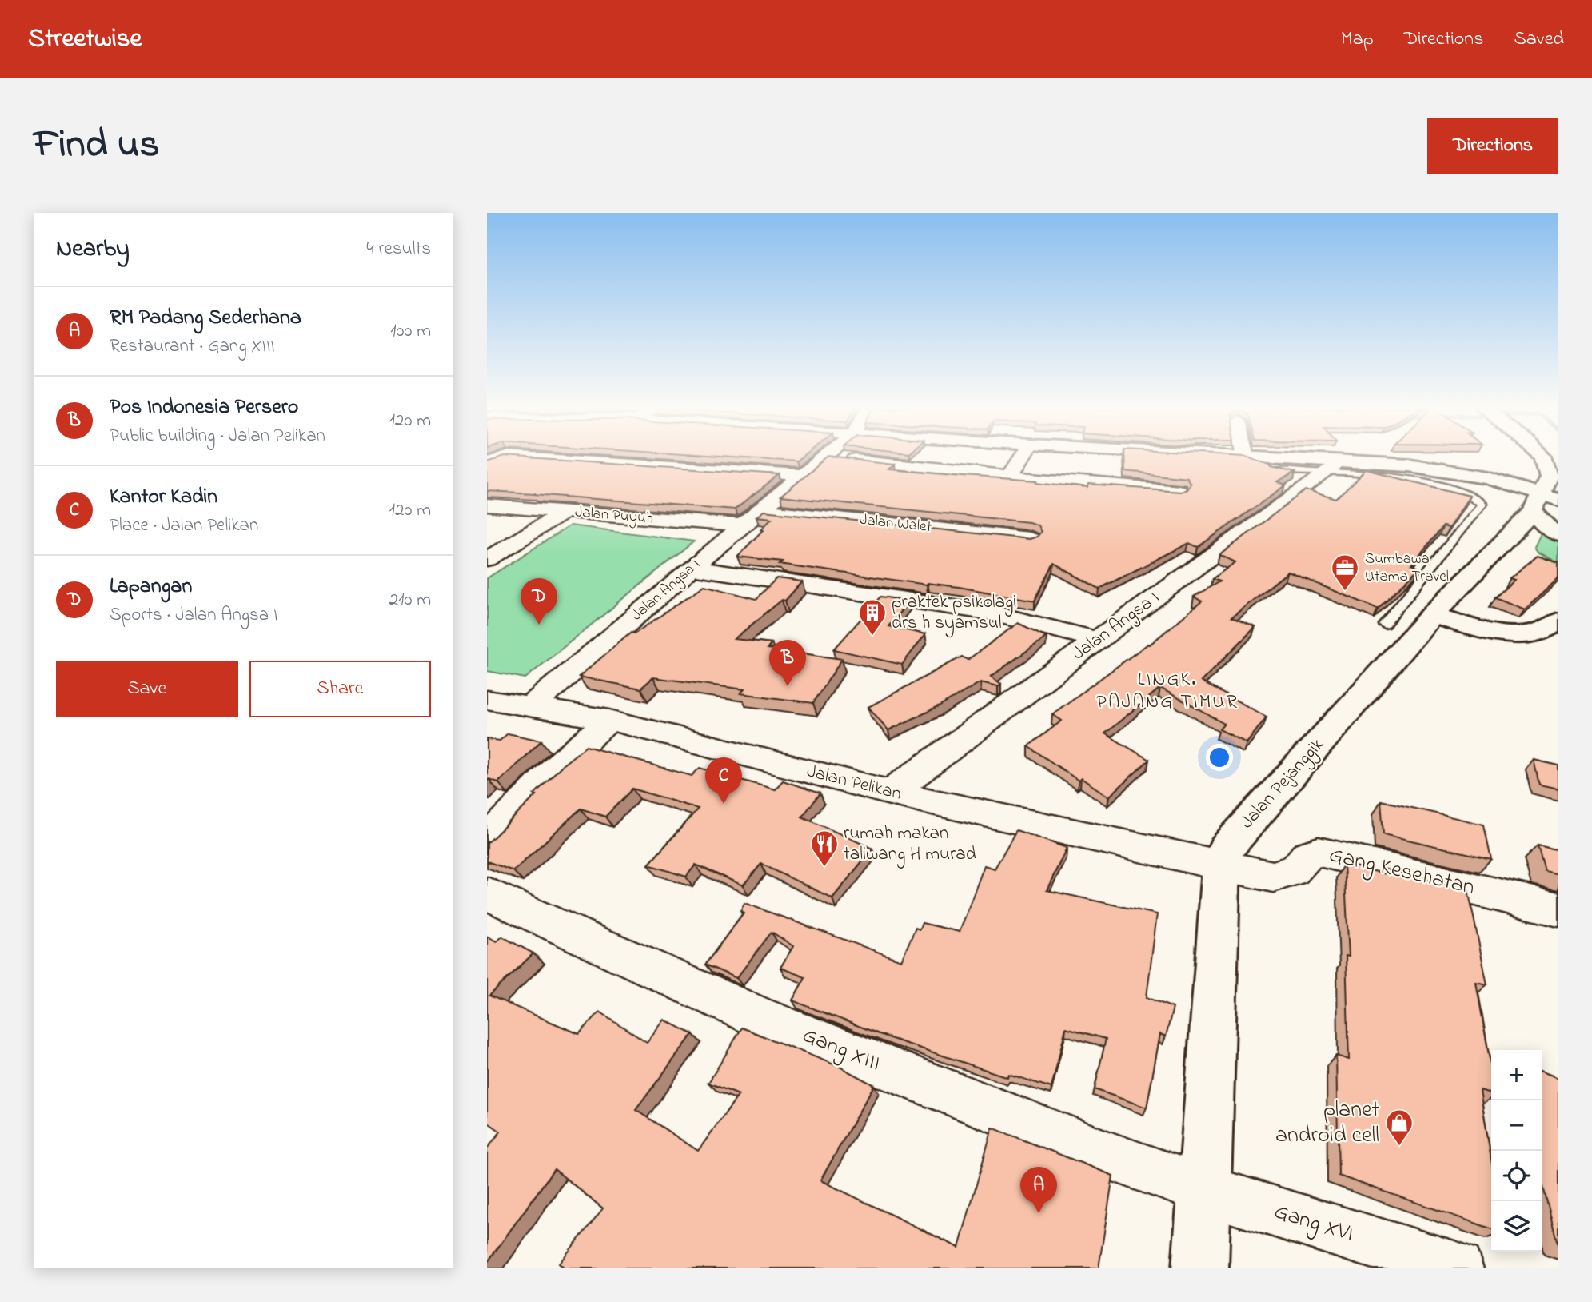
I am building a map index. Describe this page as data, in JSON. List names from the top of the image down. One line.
{"streets":{"main road":["Jalan Pejanggik"],"street":["Jalan Puyuh","Jalan Walet","Jalan Angsa I","Jalan Pelikan","Gang Kesehatan","Gang XIII","Gang XVI"]},"crossings":[["Jalan Puyuh","Jalan Angsa I"],["Jalan Walet","Jalan Angsa I"],["Jalan Angsa I","Jalan Pelikan"],["Jalan Pelikan","Jalan Pejanggik"],["Jalan Pelikan","Gang Kesehatan"],["Jalan Pejanggik","Gang Kesehatan"],["Jalan Pejanggik","Gang XIII"],["Jalan Pejanggik","Gang XVI"],["Gang XIII","Gang XVI"]],"districts":["LINGK. PAJANG TIMUR"],"places":{"office":["Sumbawa Utama Travel"],"building":["praktek psikolagi drs h syamsul"],"restaurant":["rumah makan taliwang H murad"],"shop":["planet android cell"]},"page":{"header":"Streetwise","nav":["Map","Directions","Saved"],"title":"Find us","buttons":["Directions",["Save","Share"]],"heading":["Nearby","4 results"],"list":[{"mark":"A","name":"RM Padang Sederhana","note":"Restaurant · Gang XIII","value":"100 m"},{"mark":"B","name":"Pos Indonesia Persero","note":"Public building · Jalan Pelikan","value":"120 m"},{"mark":"C","name":"Kantor Kadin","note":"Place · Jalan Pelikan","value":"120 m"},{"mark":"D","name":"Lapangan","note":"Sports · Jalan Angsa I","value":"210 m"}],"pins":["D","B","C","A"],"map_buttons":["+","−"]}}
